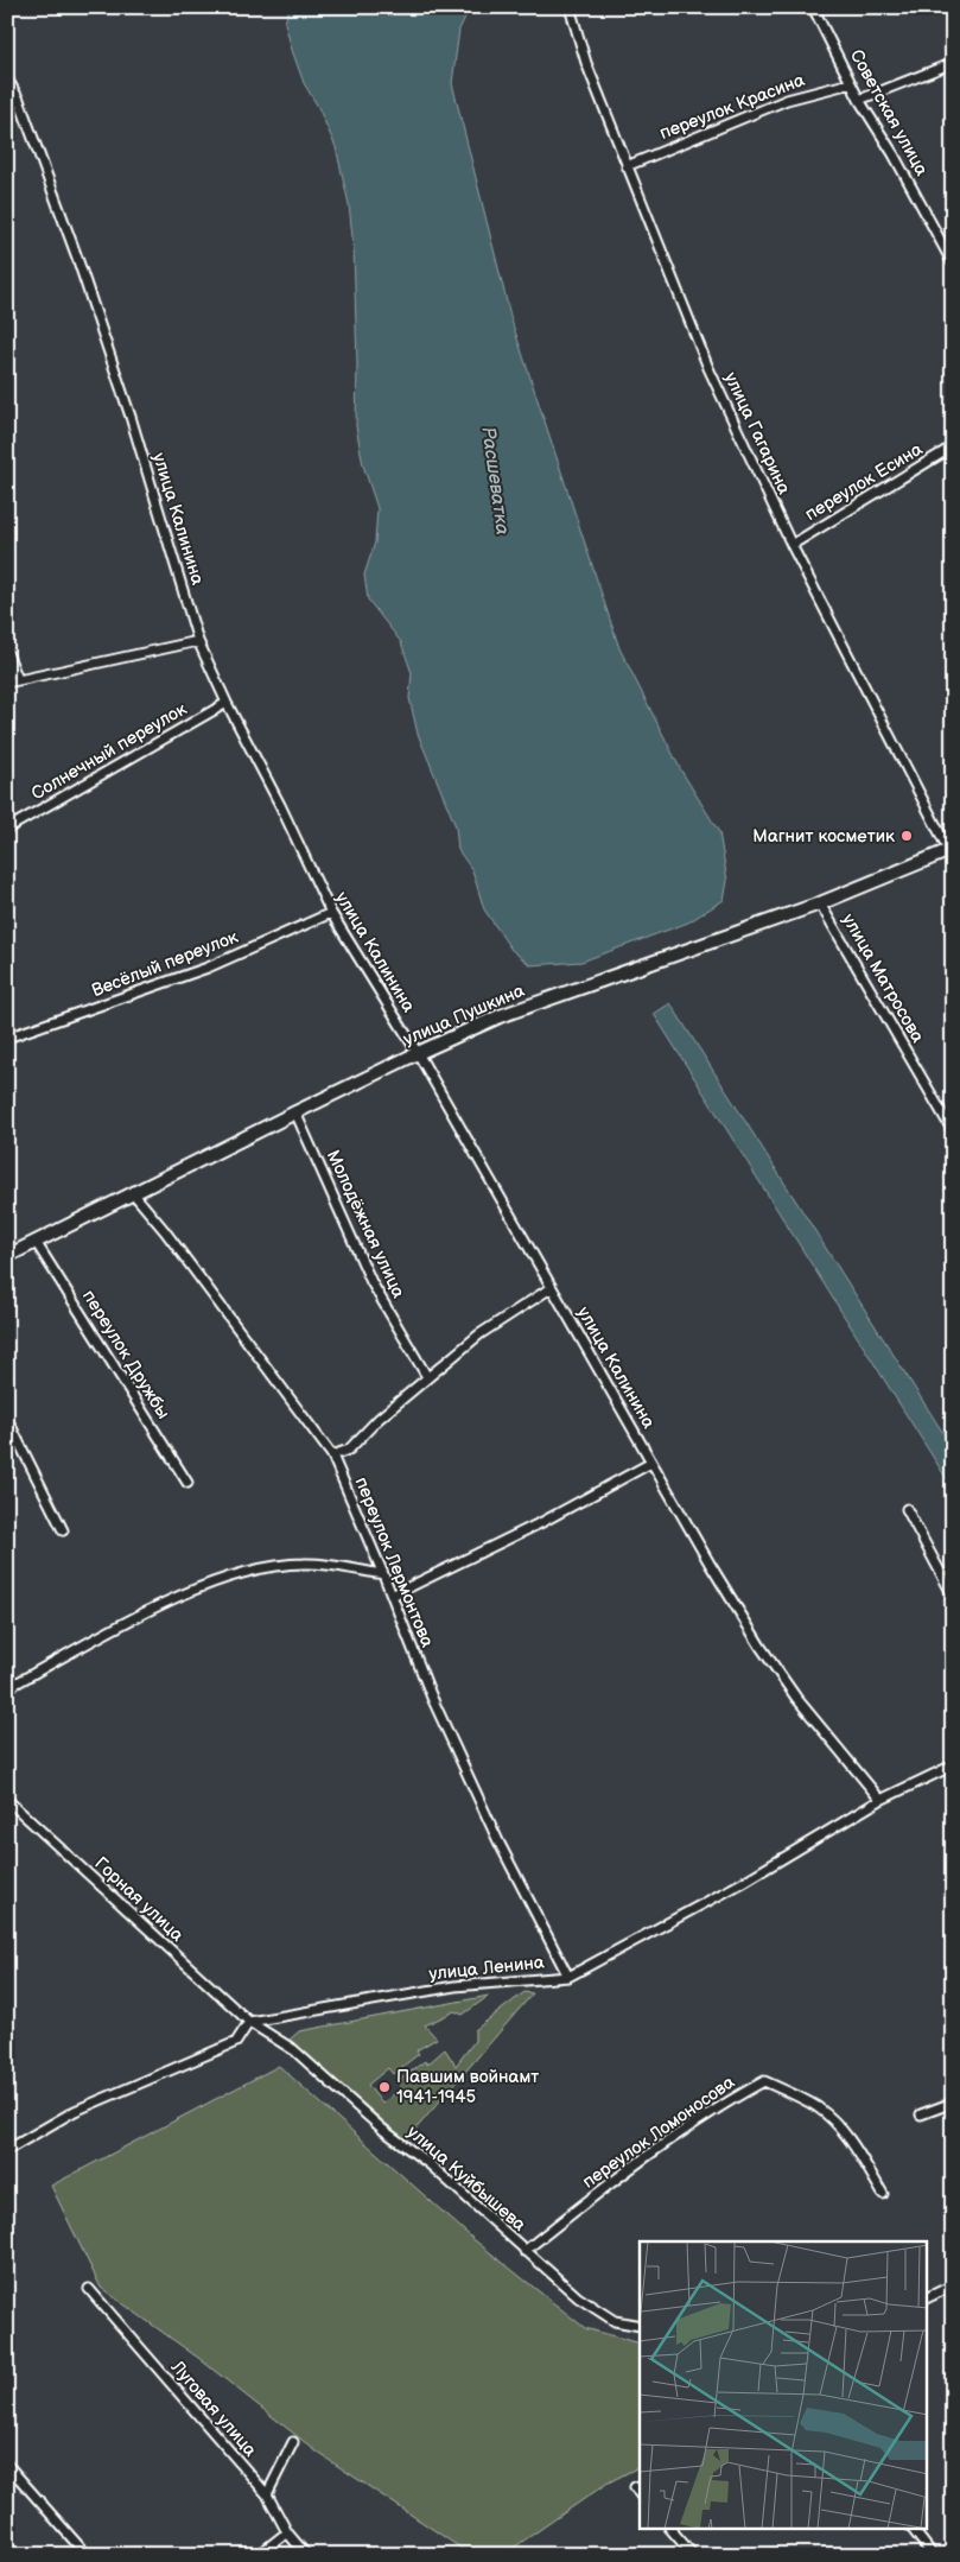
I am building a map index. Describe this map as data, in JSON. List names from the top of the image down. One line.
{"streets":{"main road":["улица Пушкина"],"street":["переулок Красина","Советская улица","улица Гагарина","переулок Есина","улица Калинина","Солнечный переулок","Весёлый переулок","улица Матросова","Молодёжная улица","переулок Дружбы","переулок Лермонтова","Горная улица","улица Ленина","переулок Ломоносова","улица Куйбышева","Луговая улица"]},"crossings":[["переулок Красина","Советская улица"],["переулок Красина","улица Гагарина"],["улица Гагарина","переулок Есина"],["улица Гагарина","улица Пушкина"],["улица Калинина","Солнечный переулок"],["улица Калинина","Весёлый переулок"],["улица Калинина","улица Пушкина"],["улица Калинина","улица Ленина"],["улица Матросова","улица Пушкина"],["улица Пушкина","Молодёжная улица"],["улица Пушкина","переулок Дружбы"],["улица Пушкина","переулок Лермонтова"],["переулок Лермонтова","улица Ленина"],["Горная улица","улица Ленина"],["Горная улица","улица Куйбышева"],["улица Ленина","улица Куйбышева"],["переулок Ломоносова","улица Куйбышева"]],"water":["Расшеватка"],"places":["Магнит косметик","Павшим войнамт 1941-1945"]}
